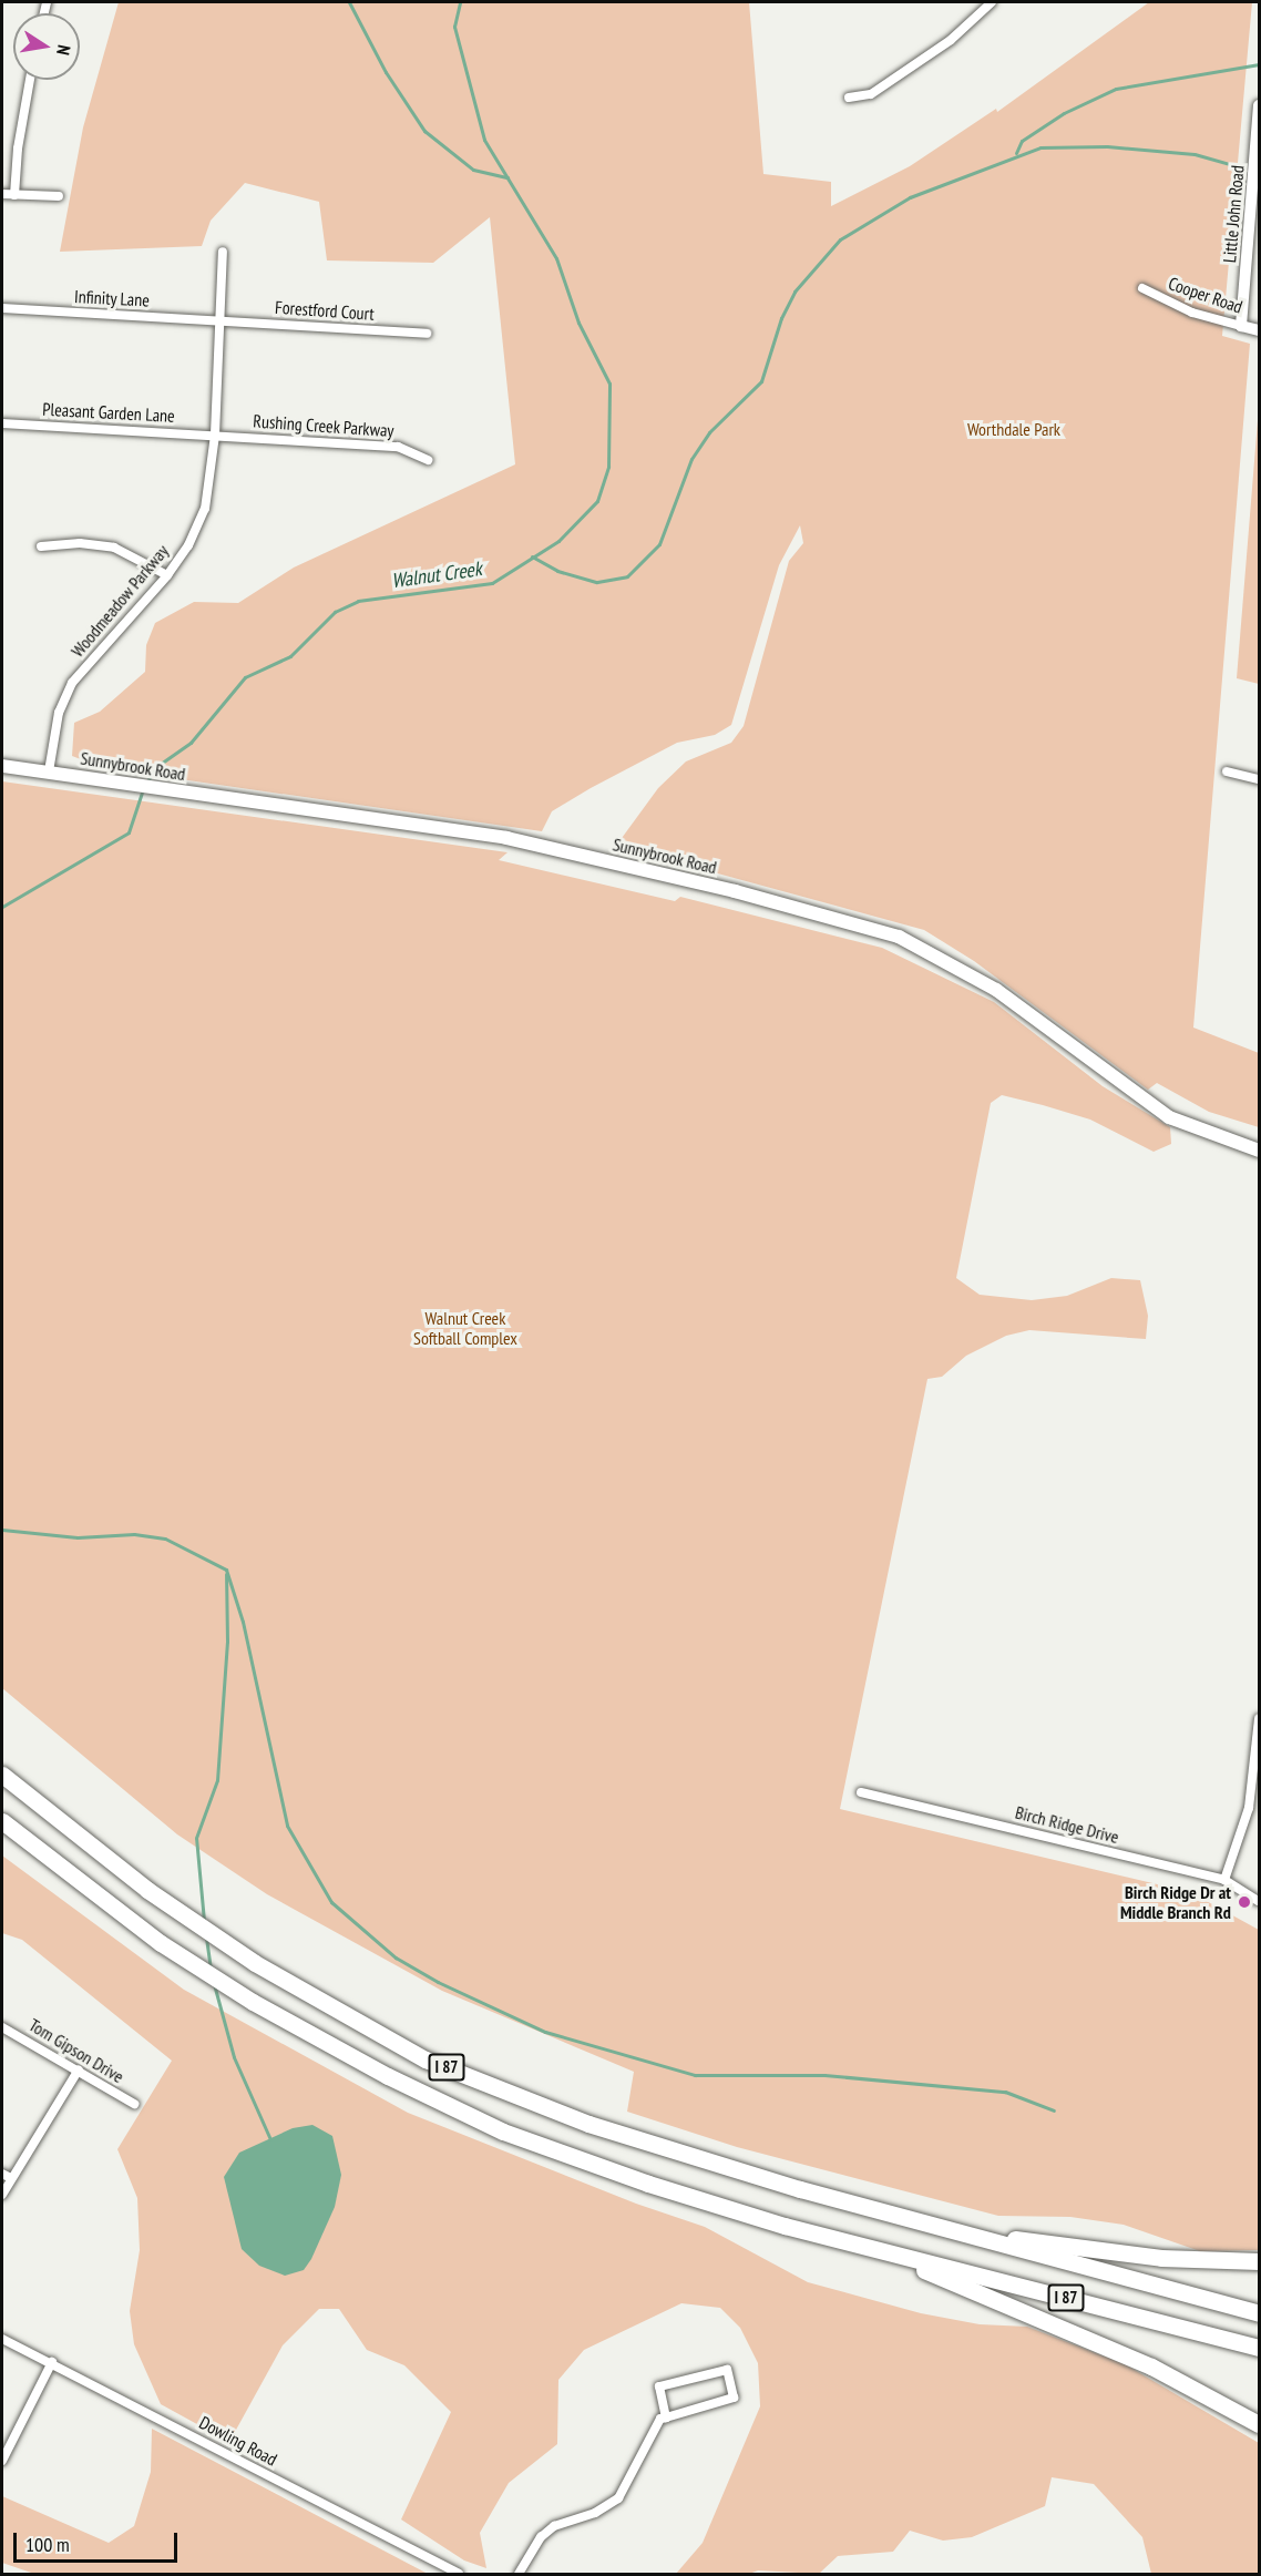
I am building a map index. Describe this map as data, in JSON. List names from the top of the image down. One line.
{"streets":{"highway":["I 87"],"main road":["Sunnybrook Road"],"street":["Little John Road","Cooper Road","Infinity Lane","Forestford Court","Pleasant Garden Lane","Rushing Creek Parkway","Woodmeadow Parkway","Birch Ridge Drive","Tom Gipson Drive","Dowling Road"]},"crossings":[["Little John Road","Cooper Road"],["Infinity Lane","Forestford Court"],["Infinity Lane","Woodmeadow Parkway"],["Forestford Court","Woodmeadow Parkway"],["Pleasant Garden Lane","Rushing Creek Parkway"],["Pleasant Garden Lane","Woodmeadow Parkway"],["Rushing Creek Parkway","Woodmeadow Parkway"],["Woodmeadow Parkway","Sunnybrook Road"]],"water":["Walnut Creek"],"parks":["Worthdale Park","Walnut Creek Softball Complex"],"places":["Birch Ridge Dr at Middle Branch Rd"],"scale_bar":"100 m","north":"right"}
